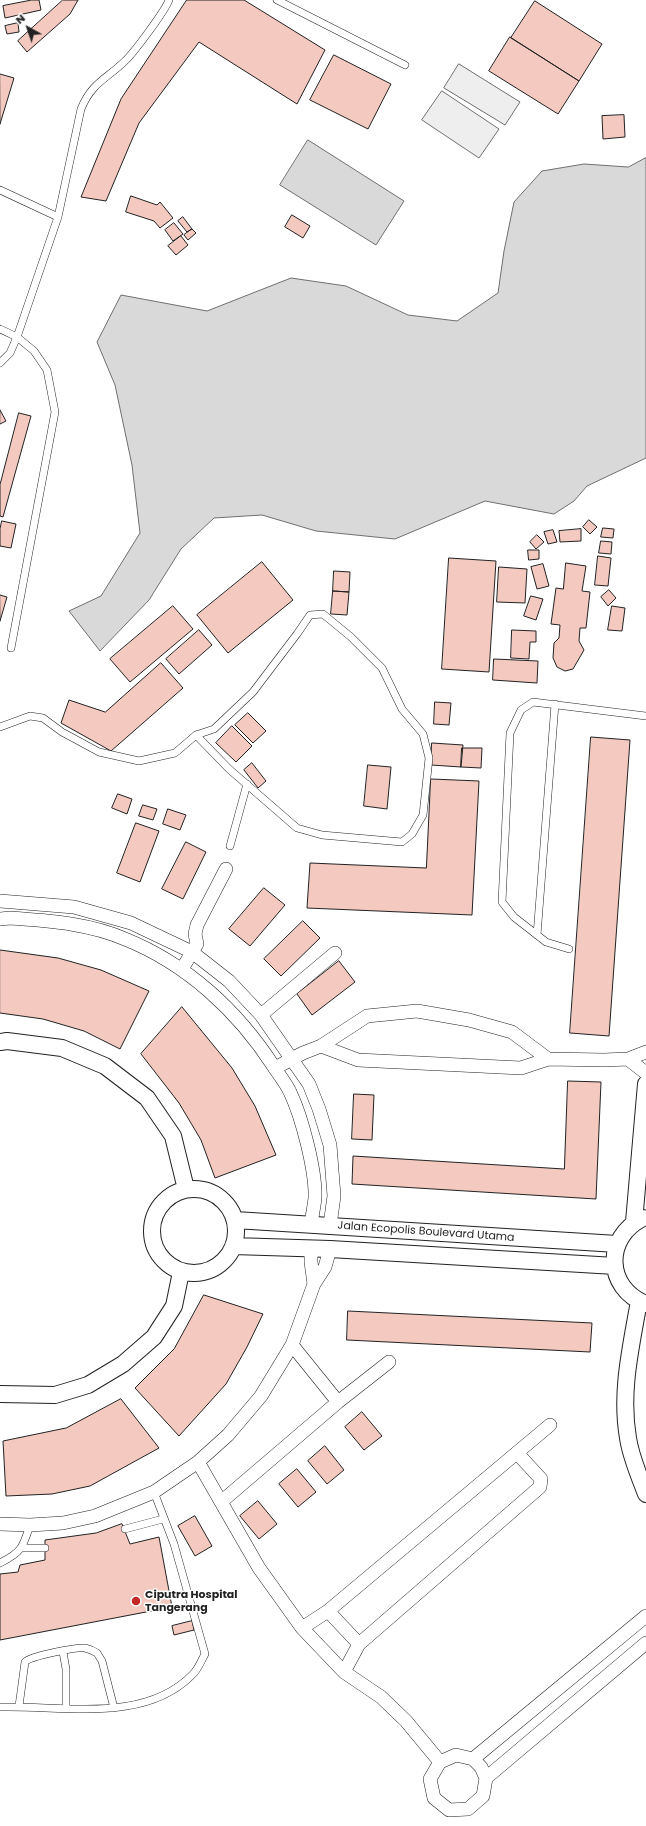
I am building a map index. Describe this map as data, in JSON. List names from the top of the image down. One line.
{"streets":{"street":["Jalan Ecopolis Boulevard Utama"]},"places":["Ciputra Hospital Tangerang"],"north":"top left"}
